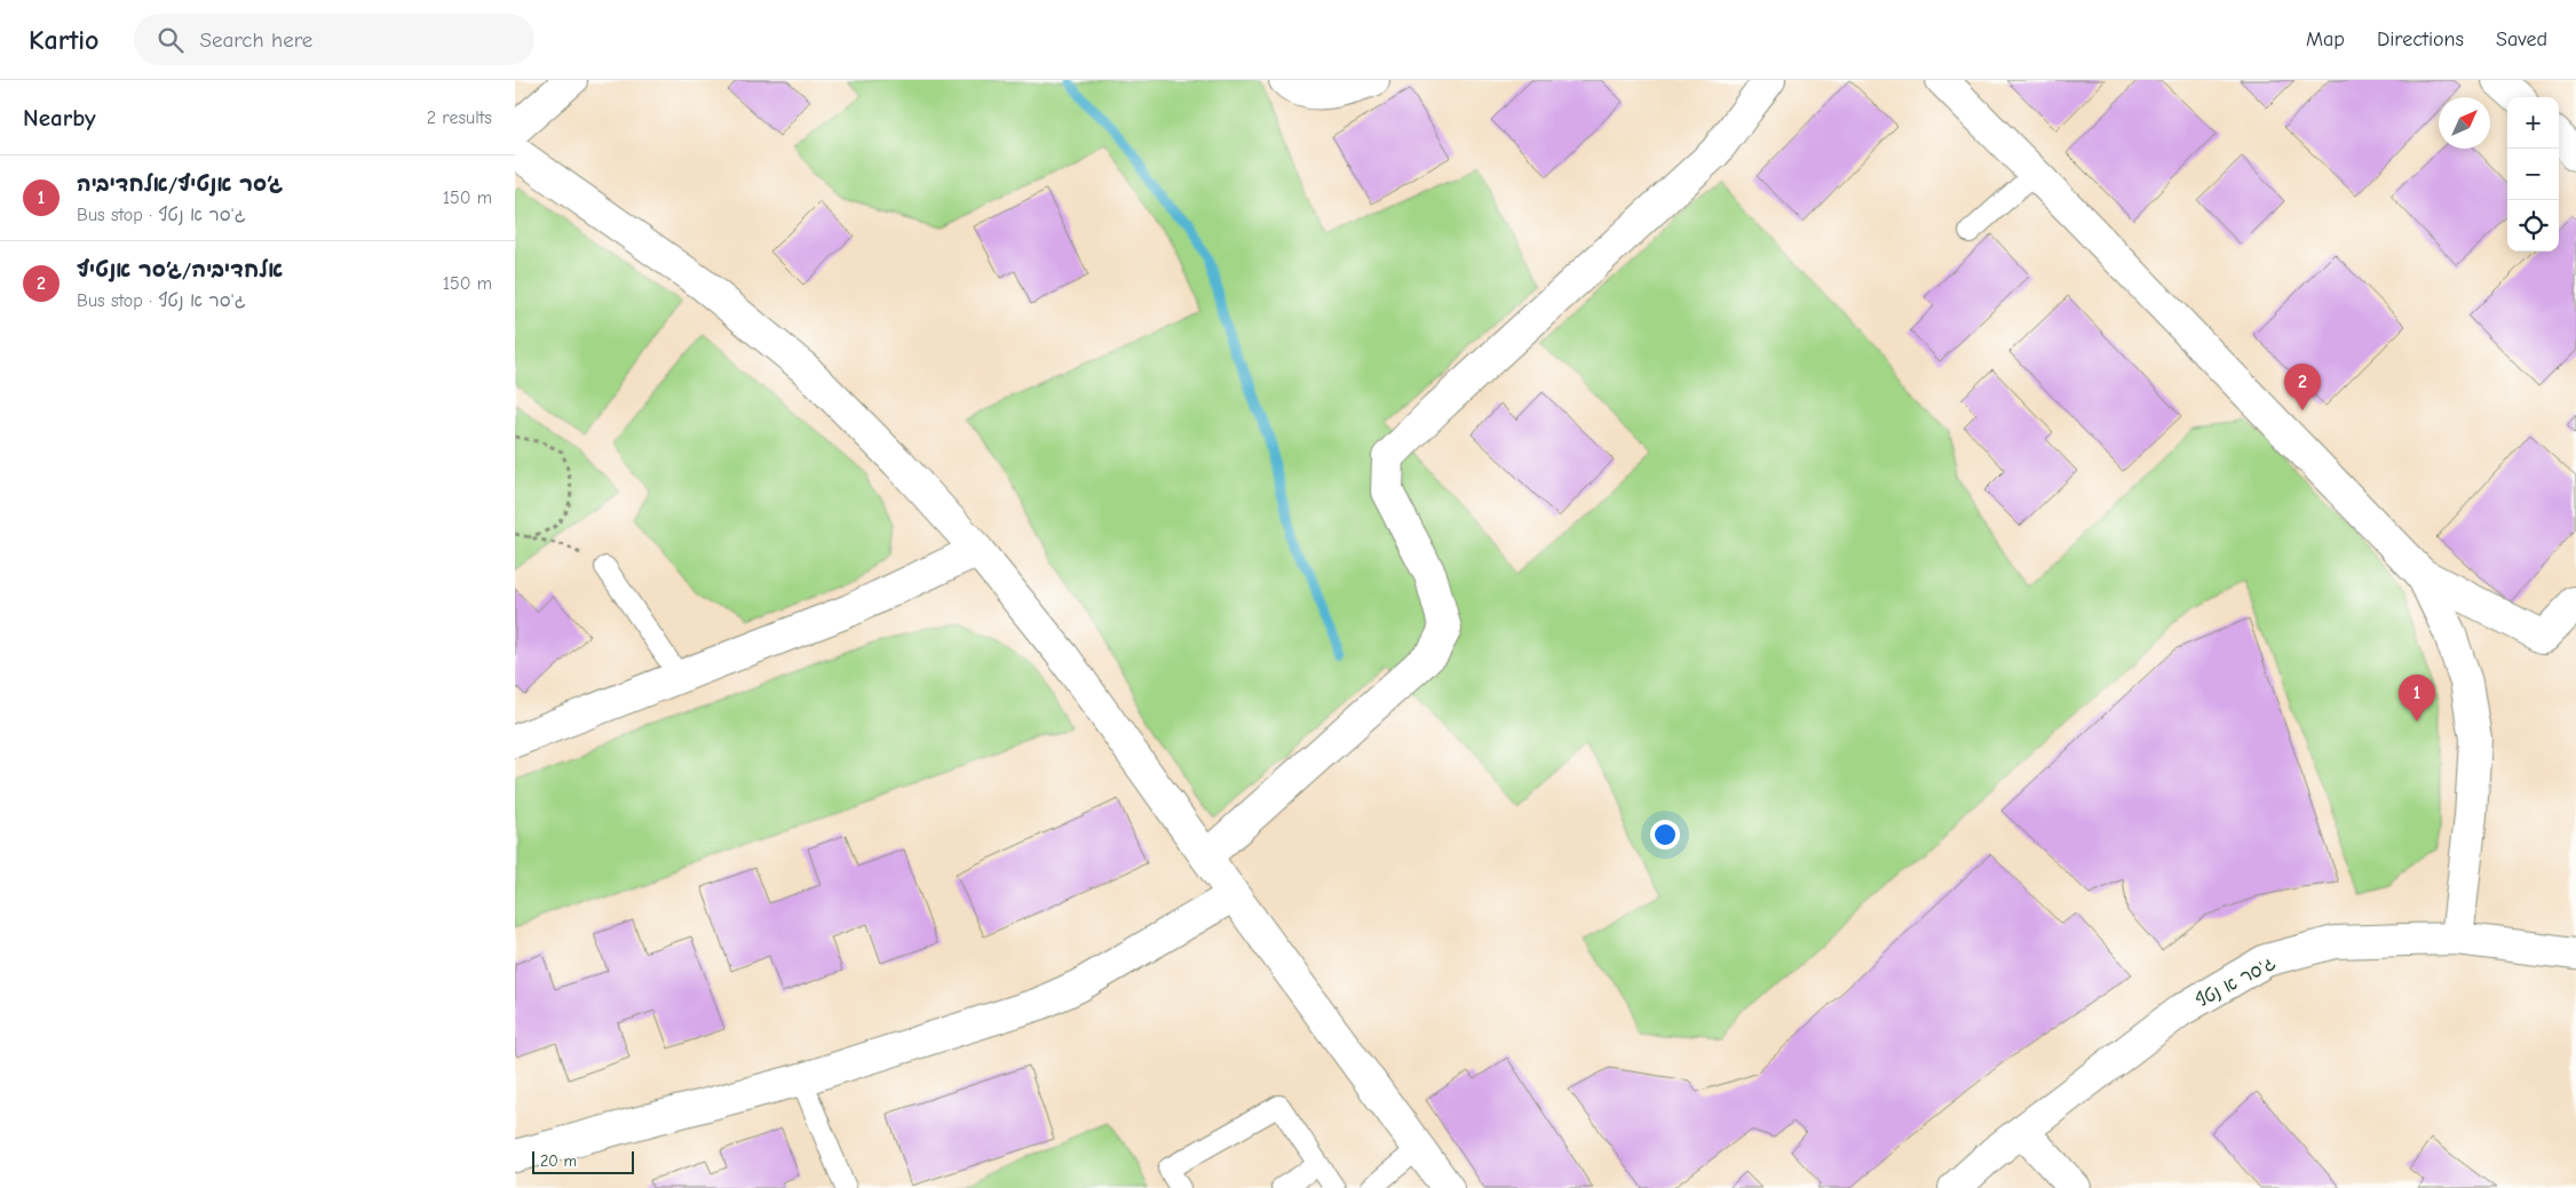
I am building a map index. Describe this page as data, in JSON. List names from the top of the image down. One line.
{"streets":{"street":["ג'סר א נטף"]},"scale_bar":"20 m","north":"top right","page":{"header":"Kartio","search":"Search here","nav":["Map","Directions","Saved"],"heading":["Nearby","2 results"],"map_buttons":["+","−"],"list":[{"mark":"1","name":"ג׳סר אנטיף/אלחדיביה","note":"Bus stop · ג'סר א נטף","value":"150 m"},{"mark":"2","name":"אלחדיביה/ג׳סר אנטיף","note":"Bus stop · ג'סר א נטף","value":"150 m"}],"pins":["2","1"],"scale":"20 m"}}
